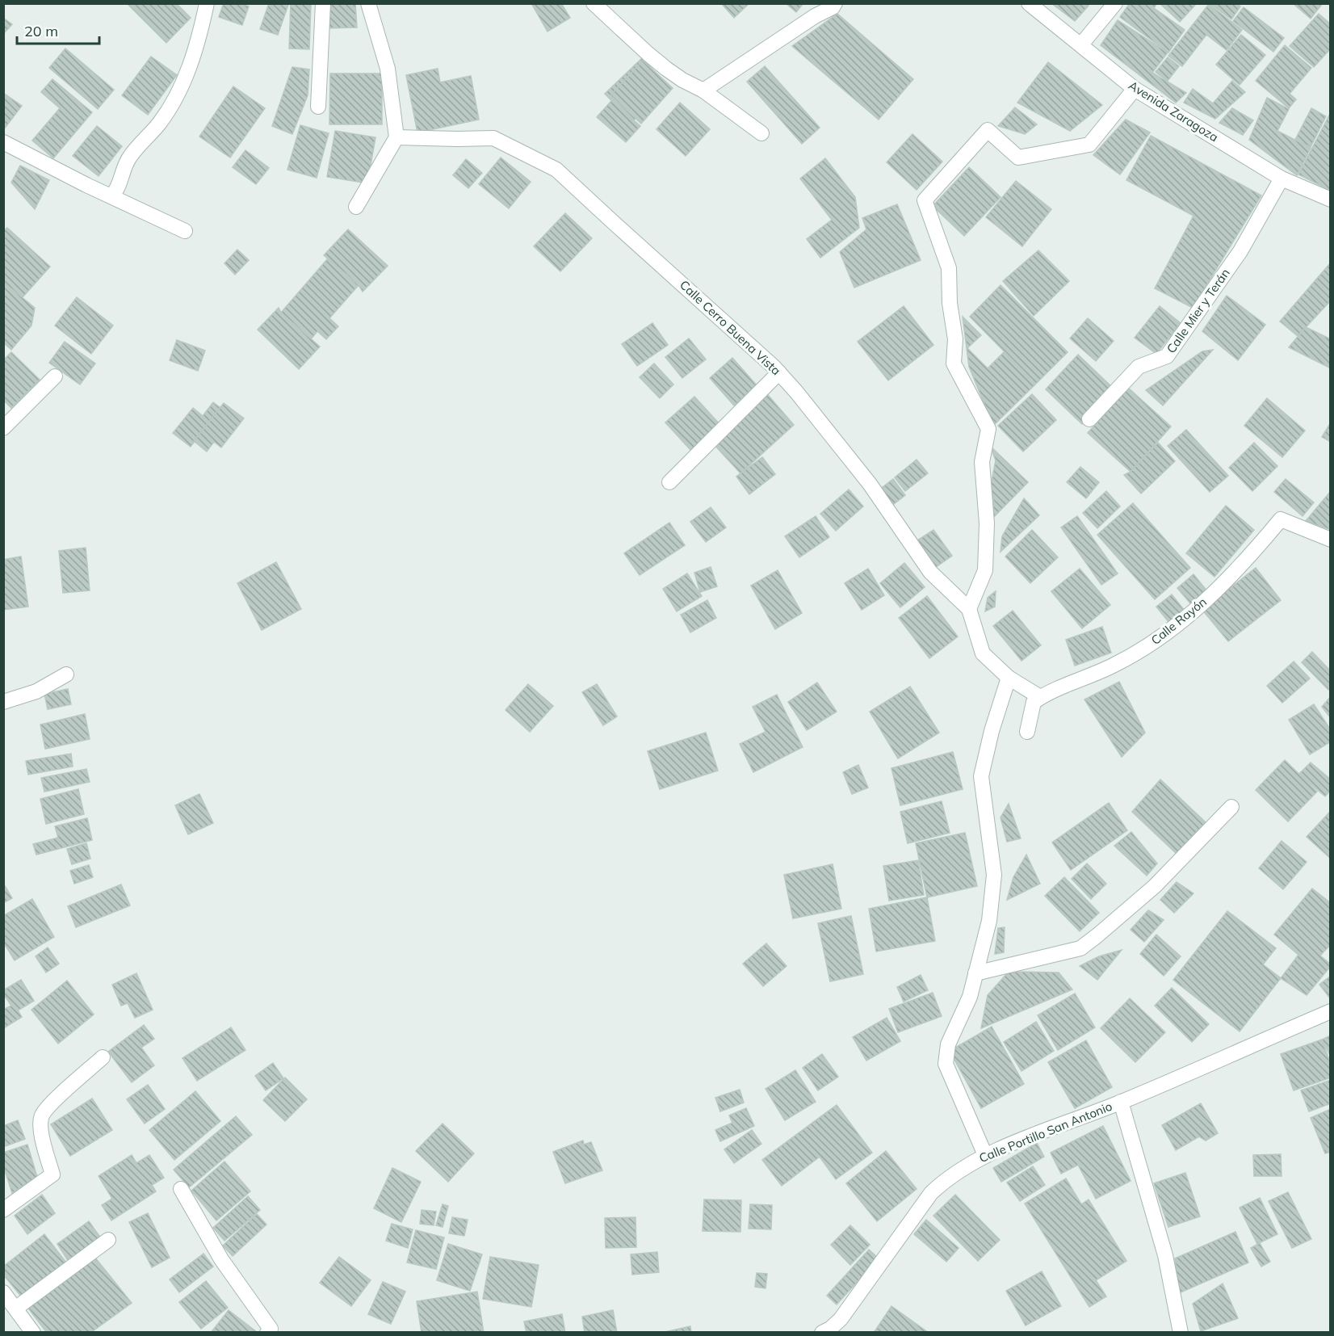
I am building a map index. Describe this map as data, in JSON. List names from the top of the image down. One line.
{"streets":{"street":["Avenida Zaragoza","Calle Mier y Terán","Calle Cerro Buena Vista","Calle Rayón","Calle Portillo San Antonio"]},"crossings":[["Avenida Zaragoza","Calle Mier y Terán"],["Calle Cerro Buena Vista","Calle Rayón"]],"scale_bar":"20 m"}
